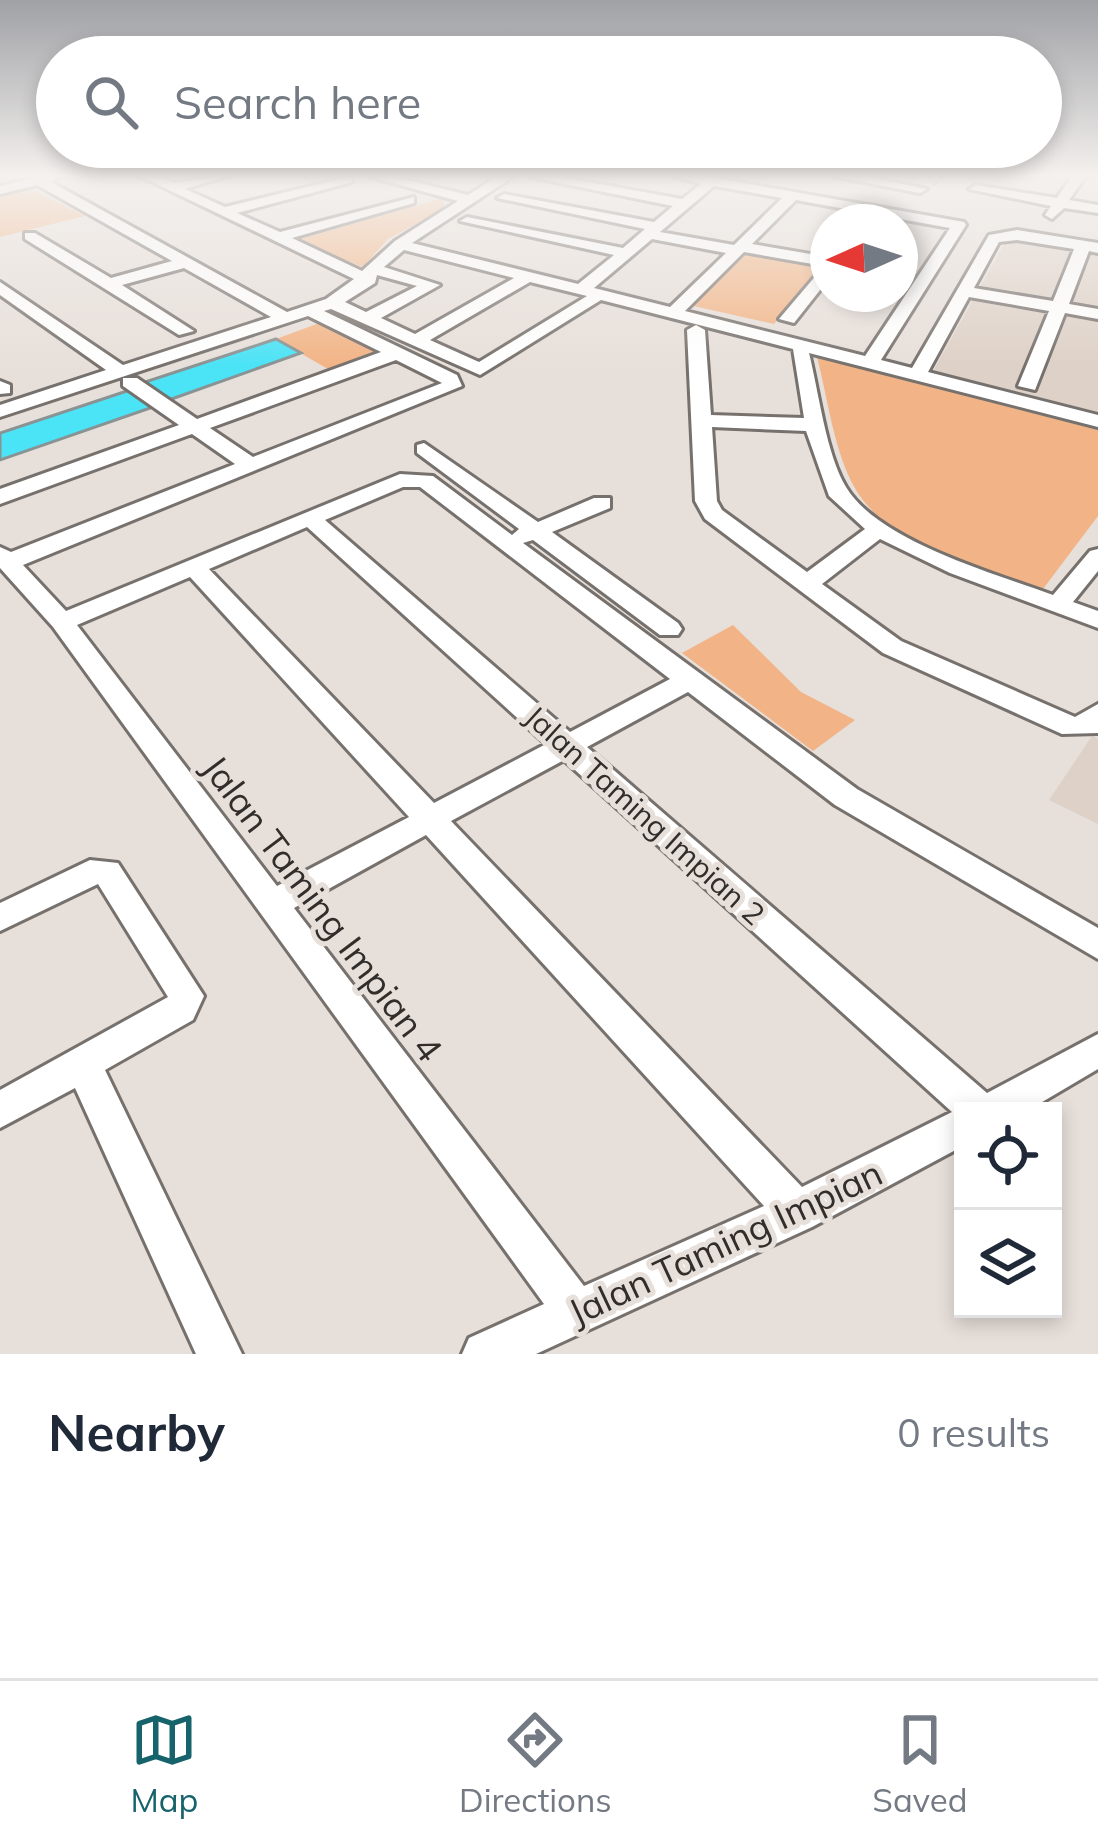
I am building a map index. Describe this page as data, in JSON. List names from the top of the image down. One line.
{"streets":{"street":["Jalan Taming Impian 2","Jalan Taming Impian 4","Jalan Taming Impian"]},"crossings":[["Jalan Taming Impian 4","Jalan Taming Impian"]],"north":"left","page":{"search":"Search here","heading":["Nearby","0 results"],"nav":["Map","Directions","Saved"]}}
